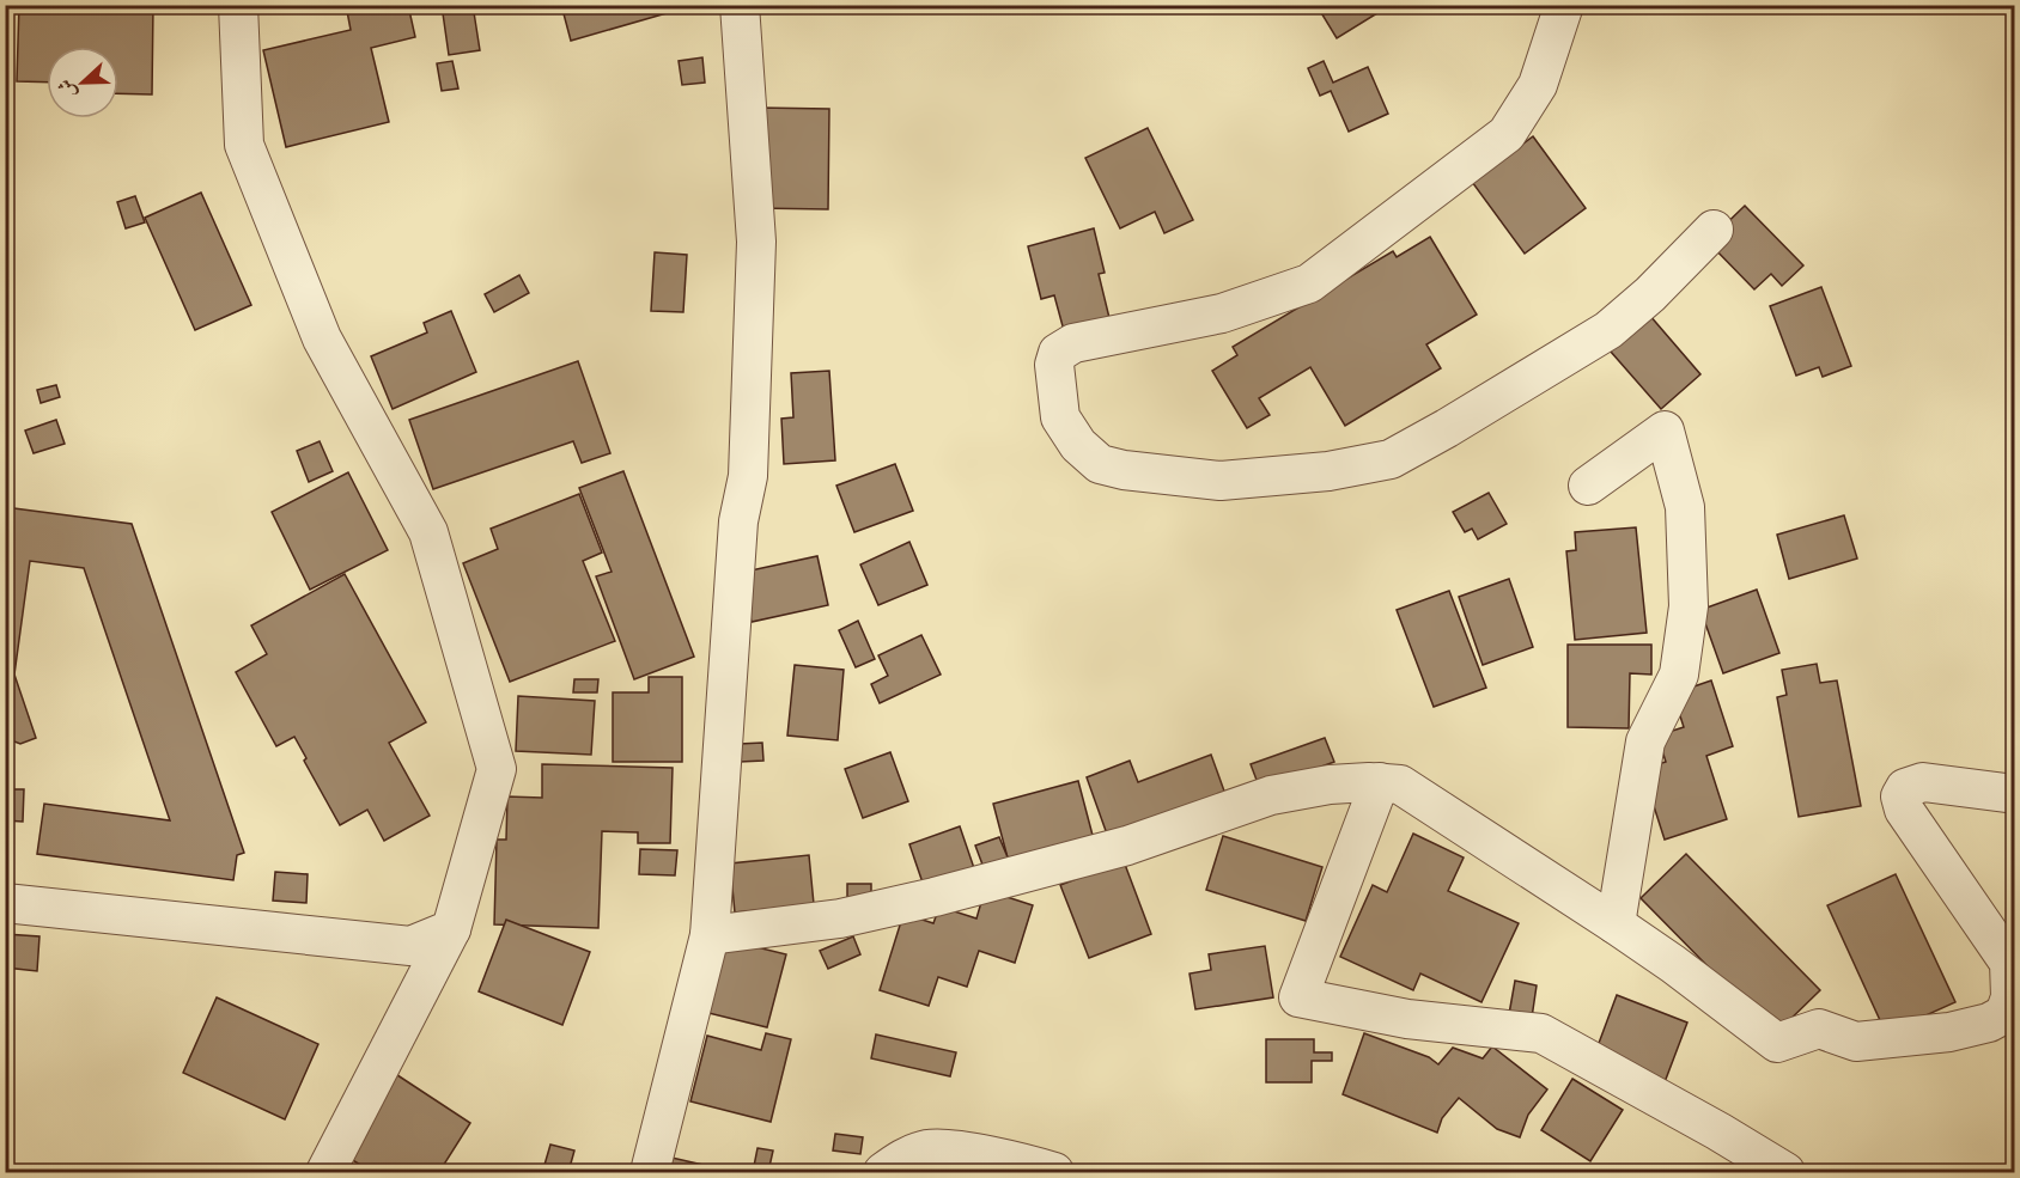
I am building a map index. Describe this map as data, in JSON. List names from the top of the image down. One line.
{"north":"left"}
